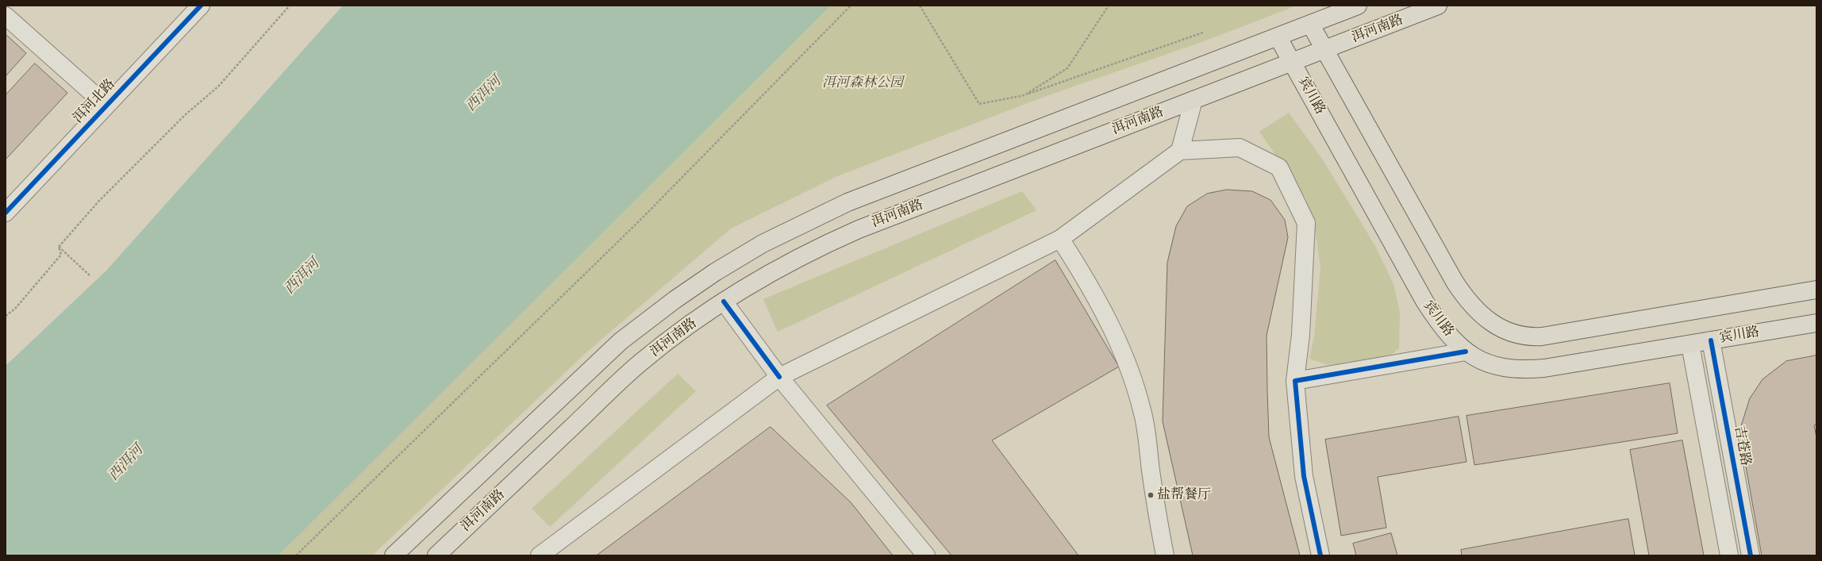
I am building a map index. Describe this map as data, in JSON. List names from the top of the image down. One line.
{"streets":{"main road":["洱河南路","宾川路"],"street":["洱河北路","吉苍路"]},"crossings":[["洱河南路","宾川路"],["宾川路","吉苍路"]],"water":["西洱河"],"parks":["洱河森林公园"],"places":["盐帮餐厅"]}
